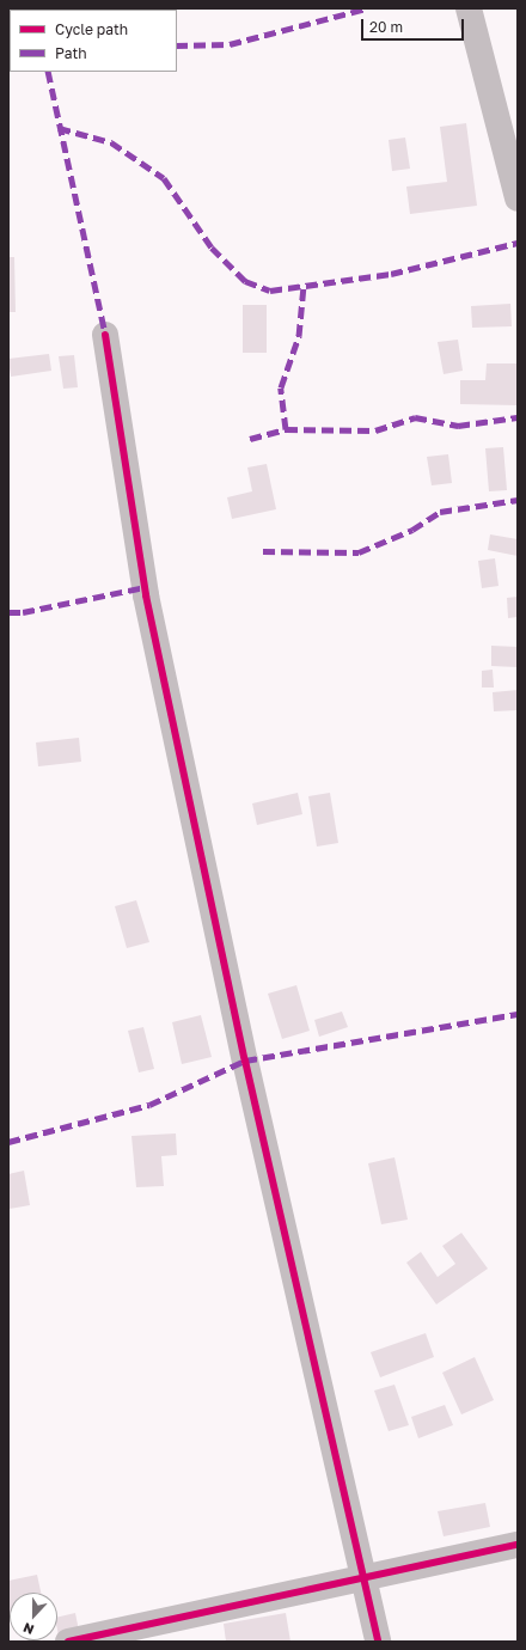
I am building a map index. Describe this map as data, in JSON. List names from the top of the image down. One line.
{"legend":["Cycle path","Path"],"scale_bar":"20 m","north":"bottom"}
